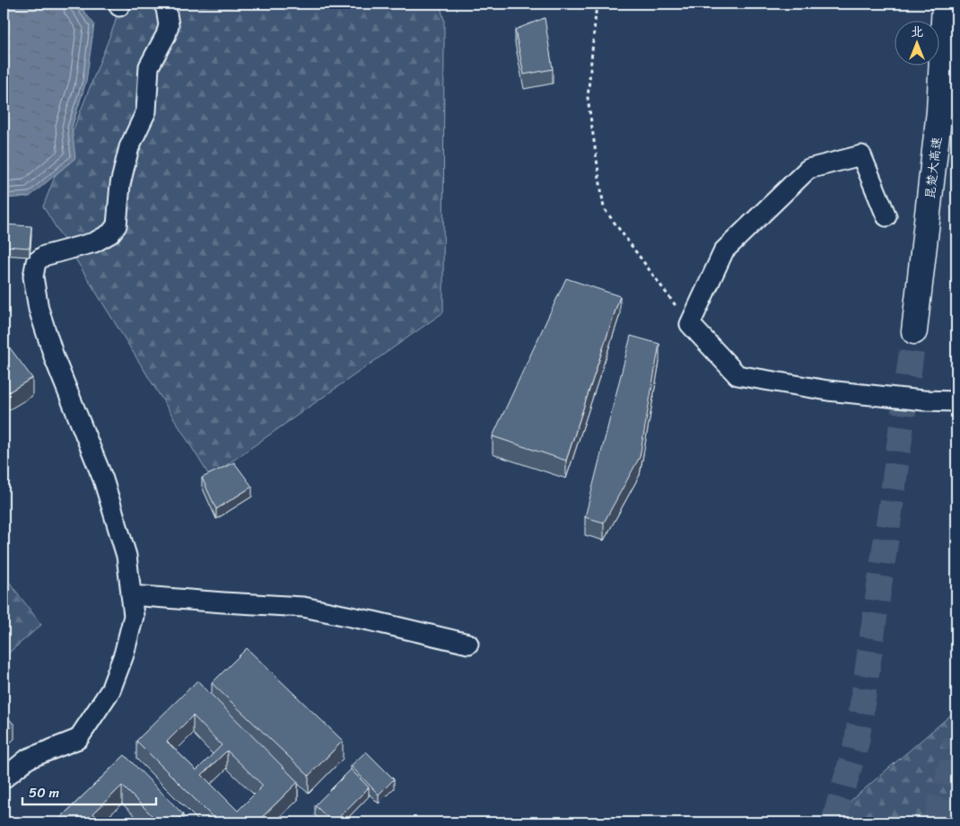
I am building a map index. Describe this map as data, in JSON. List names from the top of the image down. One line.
{"streets":{"highway":["昆楚大高速"]},"scale_bar":"50 m","north":"top"}
